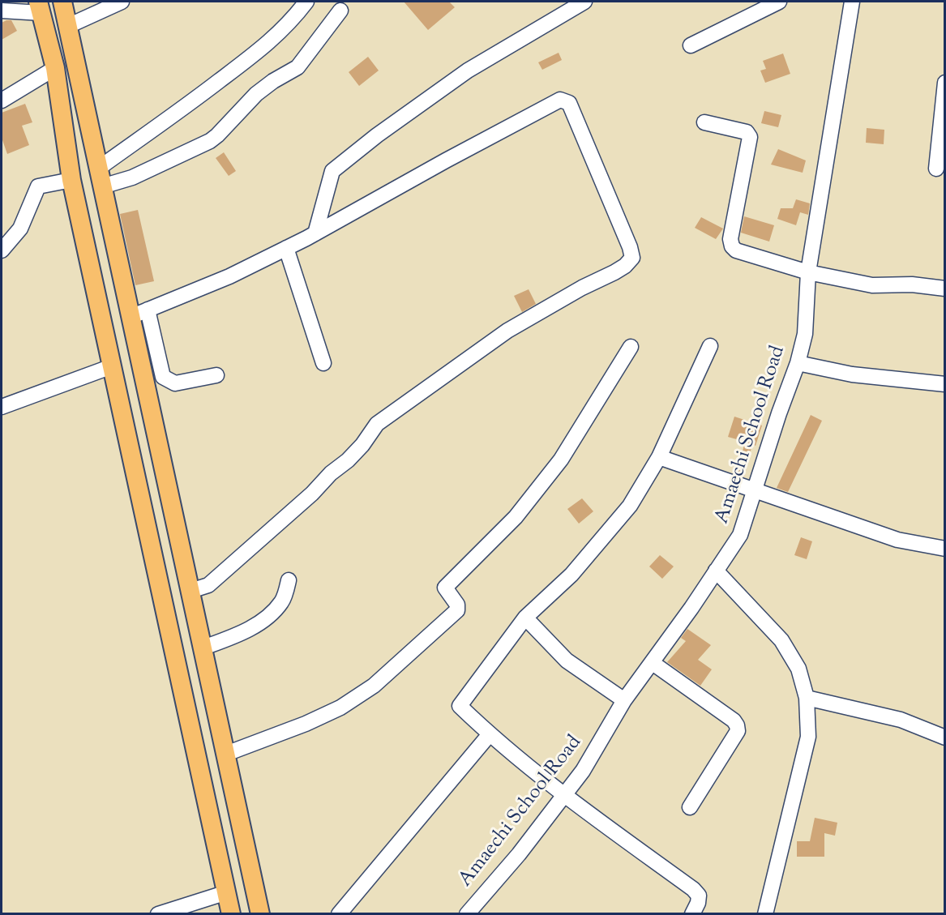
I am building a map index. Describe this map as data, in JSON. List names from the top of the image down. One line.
{"streets":{"street":["Amaechi School Road"]}}
